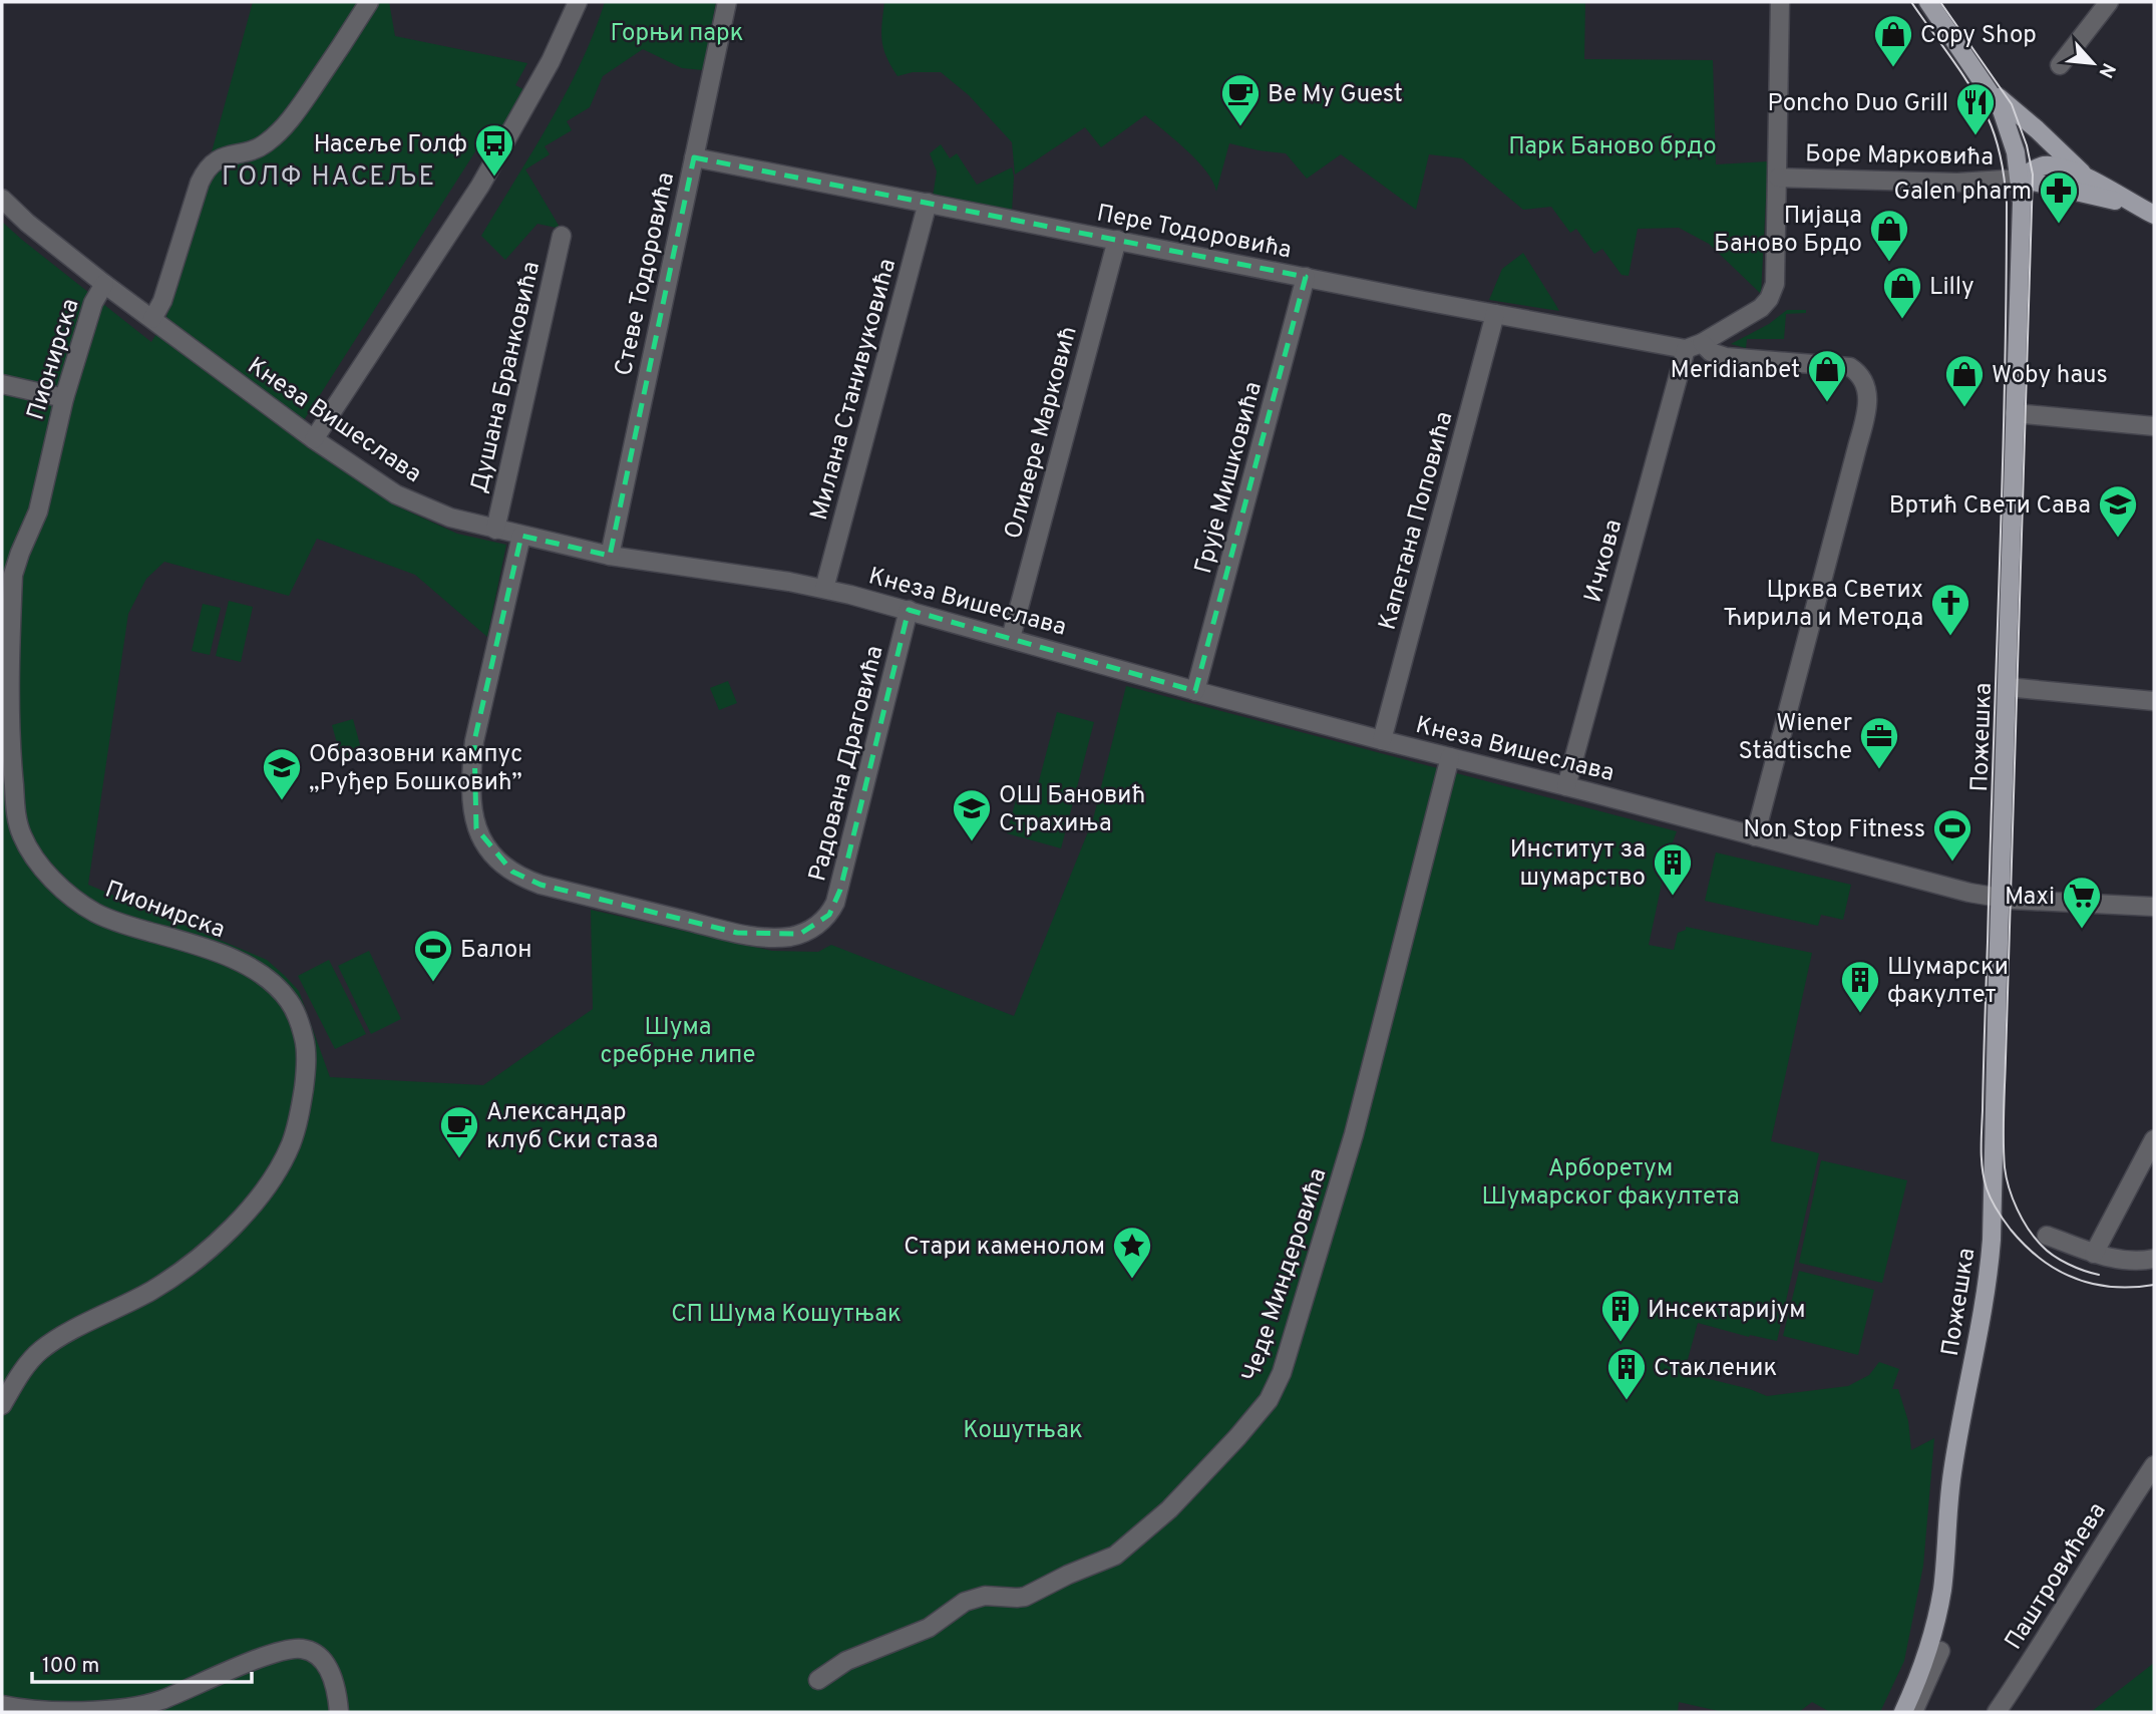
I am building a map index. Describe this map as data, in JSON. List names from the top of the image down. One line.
{"streets":{"main road":["Пожешка"],"street":["Боре Марковића","Пере Тодоровића","Стеве Тодоровића","Пионирска","Душана Бранковића","Милана Станивуковића","Кнеза Вишеслава","Оливере Марковић","Грује Мишковића","Капетана Поповића","Ичкова","Радована Драговића","Чеде Миндеровића","Паштровићева"]},"crossings":[["Боре Марковића","Пере Тодоровића"],["Боре Марковића","Ичкова"],["Боре Марковића","Пожешка"],["Пере Тодоровића","Стеве Тодоровића"],["Пере Тодоровића","Милана Станивуковића"],["Пере Тодоровића","Оливере Марковић"],["Пере Тодоровића","Грује Мишковића"],["Пере Тодоровића","Капетана Поповића"],["Пере Тодоровића","Ичкова"],["Стеве Тодоровића","Кнеза Вишеслава"],["Пионирска","Кнеза Вишеслава"],["Душана Бранковића","Кнеза Вишеслава"],["Милана Станивуковића","Кнеза Вишеслава"],["Кнеза Вишеслава","Оливере Марковић"],["Кнеза Вишеслава","Грује Мишковића"],["Кнеза Вишеслава","Капетана Поповића"],["Кнеза Вишеслава","Ичкова"],["Кнеза Вишеслава","Пожешка"],["Кнеза Вишеслава","Радована Драговића"],["Кнеза Вишеслава","Чеде Миндеровића"]],"districts":["ГОЛФ НАСЕЉЕ"],"parks":["Горњи парк","Парк Баново брдо","Шума сребрне липе","Арборетум Шумарског факултета","СП Шума Кошутњак","Кошутњак"],"places":{"shop":["Copy Shop","Пијаца Баново Брдо","Lilly","Meridianbet","Woby haus"],"cafe":["Be My Guest","Александар клуб Ски стаза"],"restaurant":["Poncho Duo Grill"],"bus stop":["Насеље Голф"],"pharmacy":["Galen pharm"],"school or university":["Вртић Свети Сава","Образовни кампус „Руђер Бошковић”","ОШ Бановић Страхиња"],"church":["Црква Светих Ћирила и Метода"],"office":["Wiener Städtische"],"sports":["Non Stop Fitness","Балон"],"building":["Институт за шумарство","Шумарски факултет","Инсектаријум","Стакленик"],"supermarket":["Maxi"],"place":["Стари каменолом"]},"scale_bar":"100 m","north":"bottom right"}
